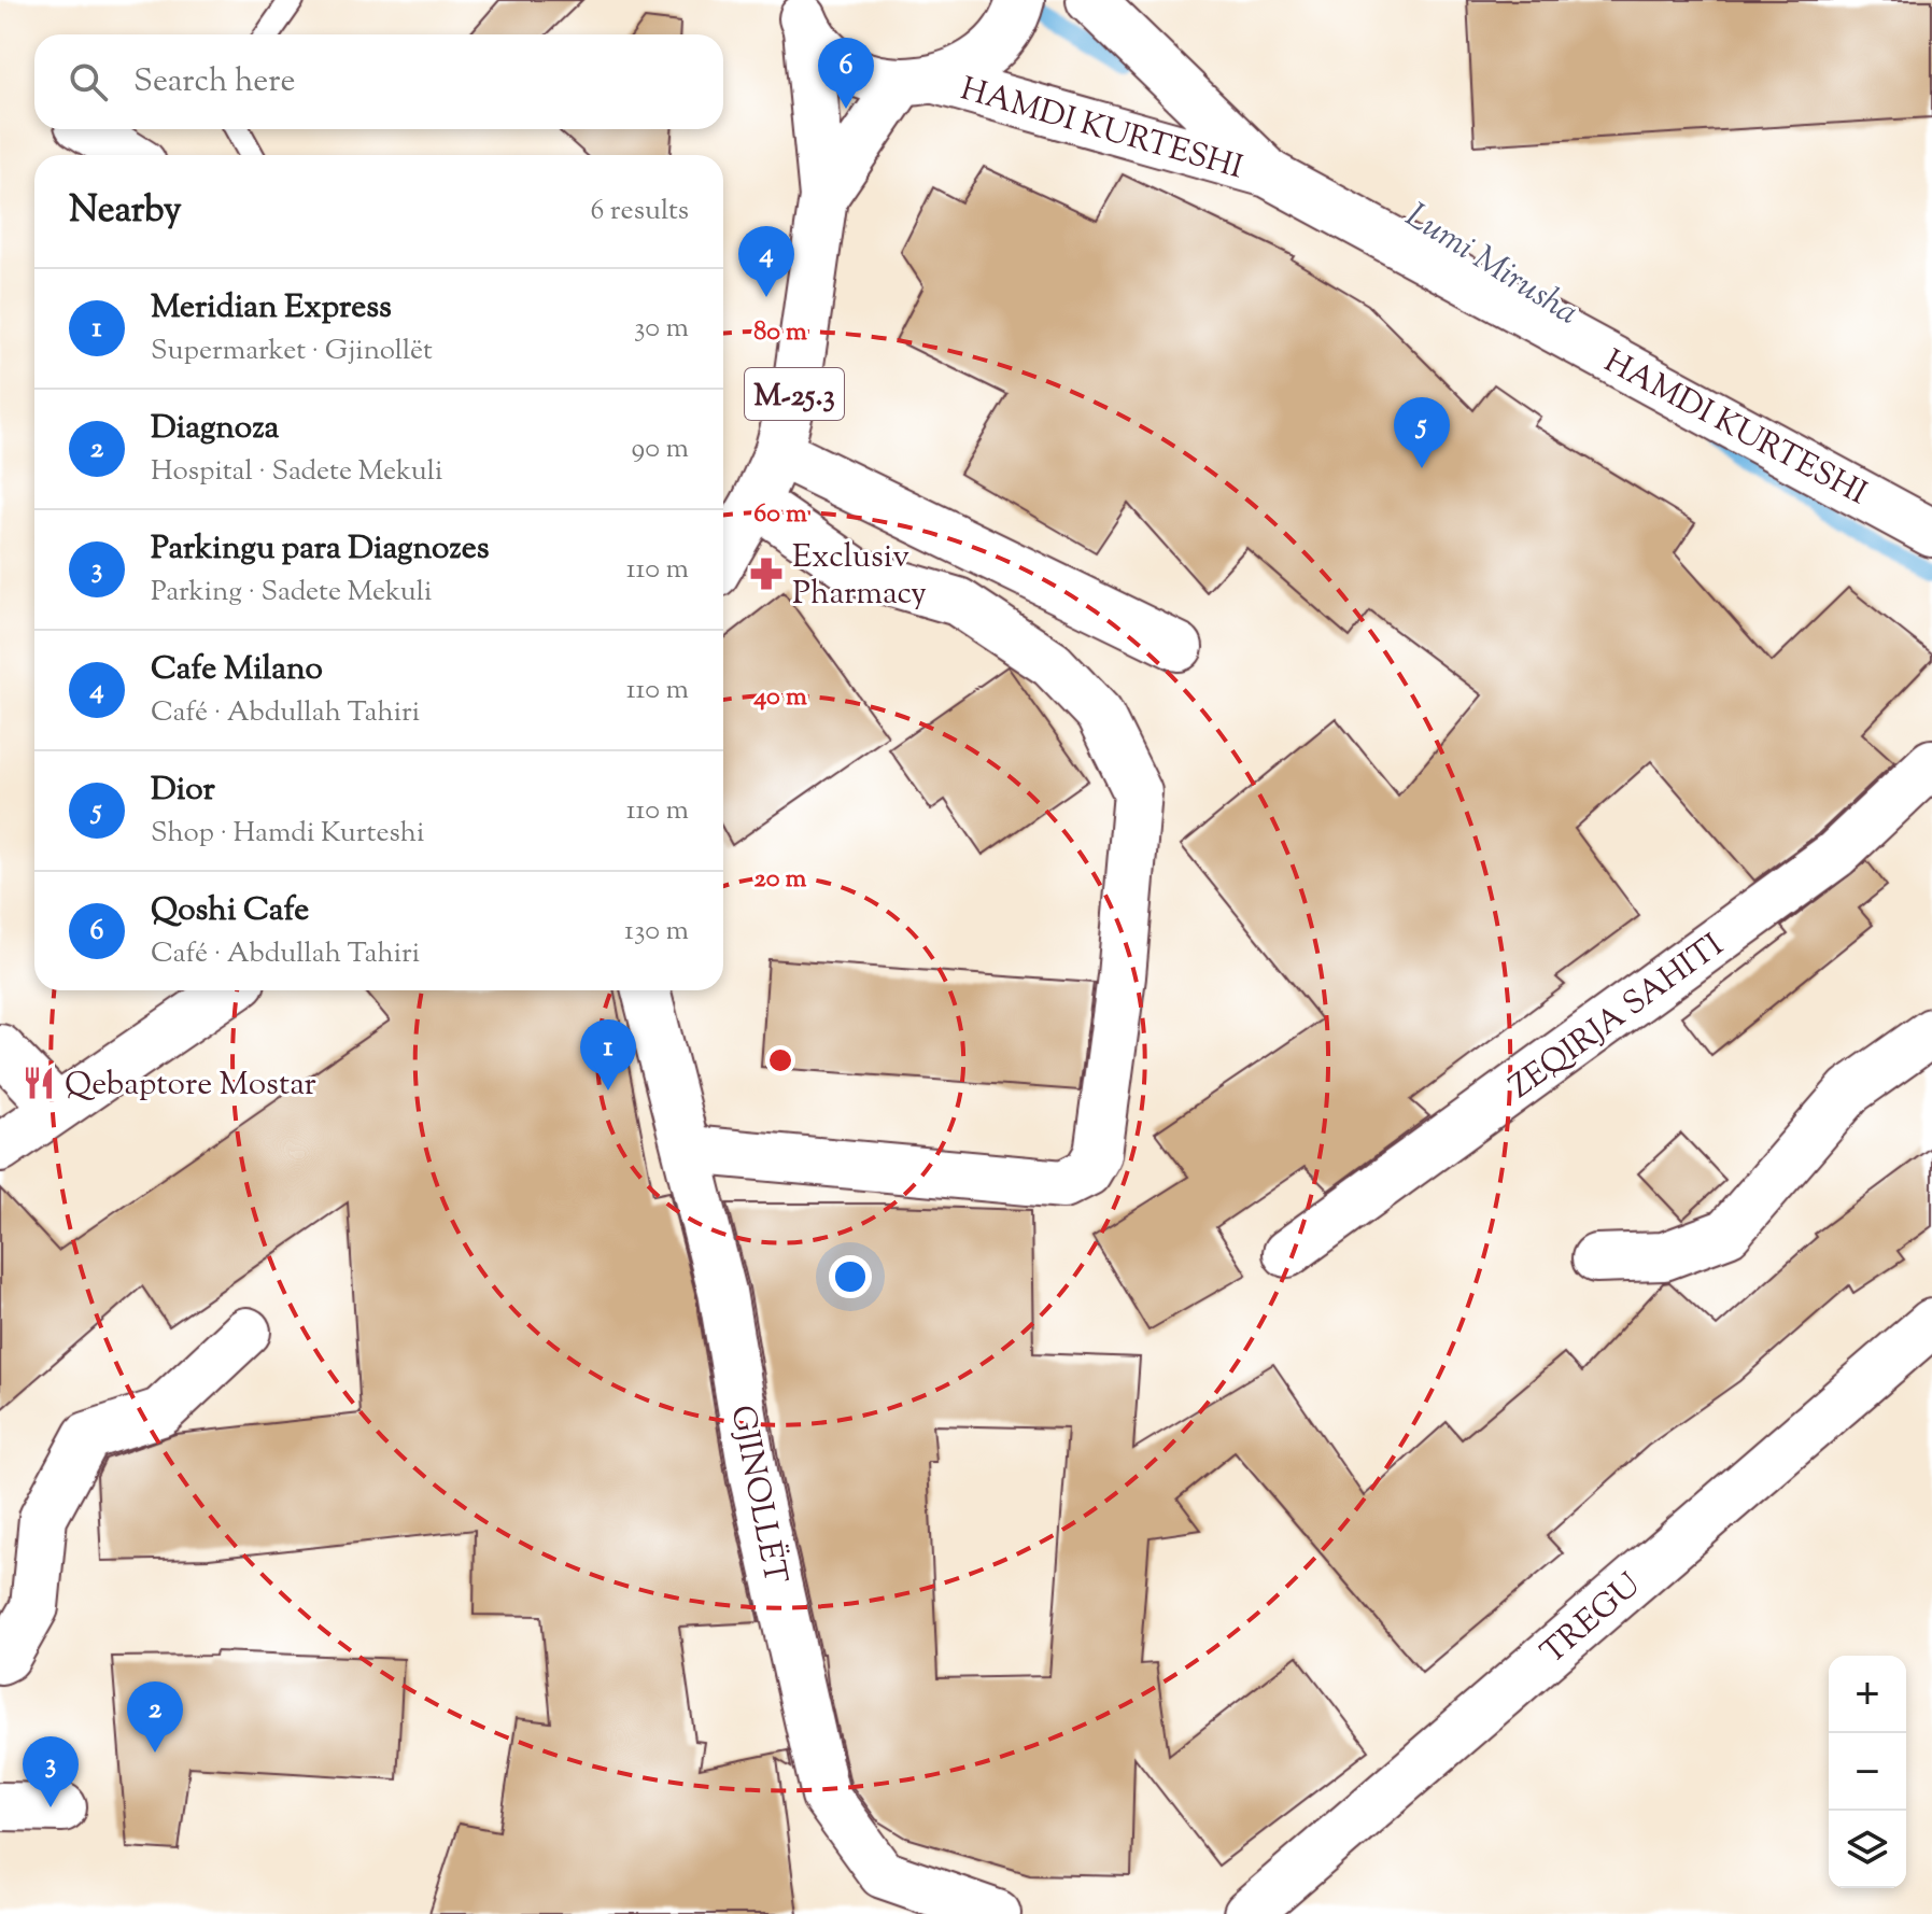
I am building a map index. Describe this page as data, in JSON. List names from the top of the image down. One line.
{"streets":{"street":["HAMDI KURTESHI","M-25.3","ZEQIRJA SAHITI","GJINOLLËT","TREGU"]},"crossings":[["HAMDI KURTESHI","M-25.3"]],"water":["Lumi Mirusha"],"places":{"pharmacy":["Exclusiv Pharmacy"],"restaurant":["Qebaptore Mostar"]},"page":{"search":"Search here","pins":["6","4","5","1","2","3"],"heading":["Nearby","6 results"],"list":[{"mark":"1","name":"Meridian Express","note":"Supermarket · Gjinollët","value":"30 m"},{"mark":"2","name":"Diagnoza","note":"Hospital · Sadete Mekuli","value":"90 m"},{"mark":"3","name":"Parkingu para Diagnozes","note":"Parking · Sadete Mekuli","value":"110 m"},{"mark":"4","name":"Cafe Milano","note":"Café · Abdullah Tahiri","value":"110 m"},{"mark":"5","name":"Dior","note":"Shop · Hamdi Kurteshi","value":"110 m"},{"mark":"6","name":"Qoshi Cafe","note":"Café · Abdullah Tahiri","value":"130 m"}],"map_buttons":["+","−"]},"rings":["80 m","60 m","40 m","20 m"]}
